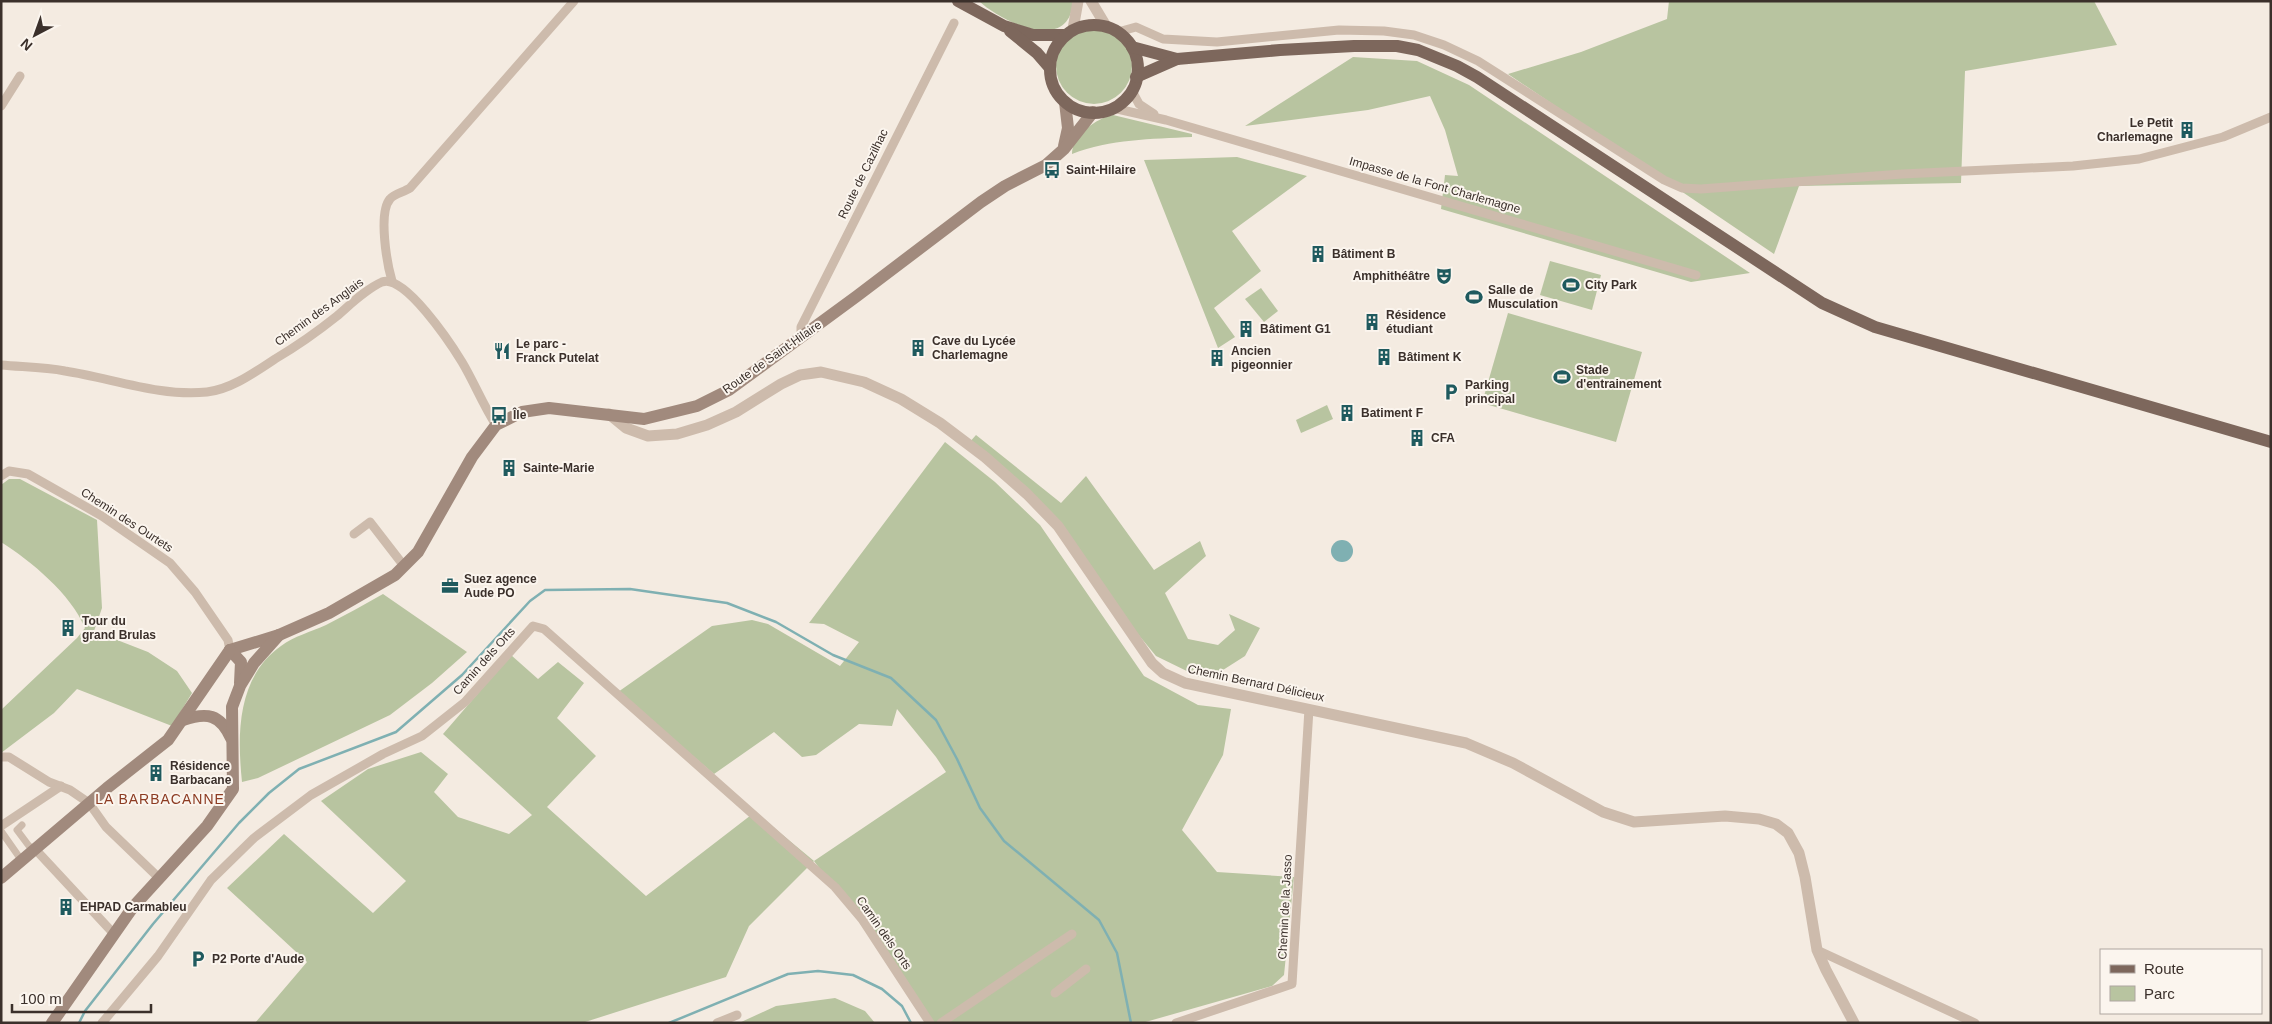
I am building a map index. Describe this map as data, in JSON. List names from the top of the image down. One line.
{"streets":{"main road":["Route de Saint-Hilaire"],"street":["Route de Cazilhac","Impasse de la Font Charlemagne","Chemin des Anglais","Chemin des Ourtets","Camin dels Orts","Chemin Bernard Délicieux","Chemin de la Jasso"]},"crossings":[["Route de Cazilhac","Route de Saint-Hilaire"],["Route de Saint-Hilaire","Chemin des Ourtets"],["Route de Saint-Hilaire","Chemin Bernard Délicieux"],["Chemin Bernard Délicieux","Chemin de la Jasso"]],"districts":["LA BARBACANNE"],"places":{"building":["Le Petit Charlemagne","Bâtiment B","Résidence étudiant","Bâtiment G1","Cave du Lycée Charlemagne","Bâtiment K","Ancien pigeonnier","Batiment F","CFA","Sainte-Marie","Tour du grand Brulas","Résidence Barbacane","EHPAD Carmableu"],"bus stop":["Saint-Hilaire","Île"],"theatre":["Amphithéâtre"],"sports":["City Park","Salle de Musculation","Stade d'entrainement"],"restaurant":["Le parc - Franck Putelat"],"parking":["Parking principal","P2 Porte d'Aude"],"office":["Suez agence Aude PO"]},"legend":["Route","Parc"],"scale_bar":"100 m","north":"bottom left"}
